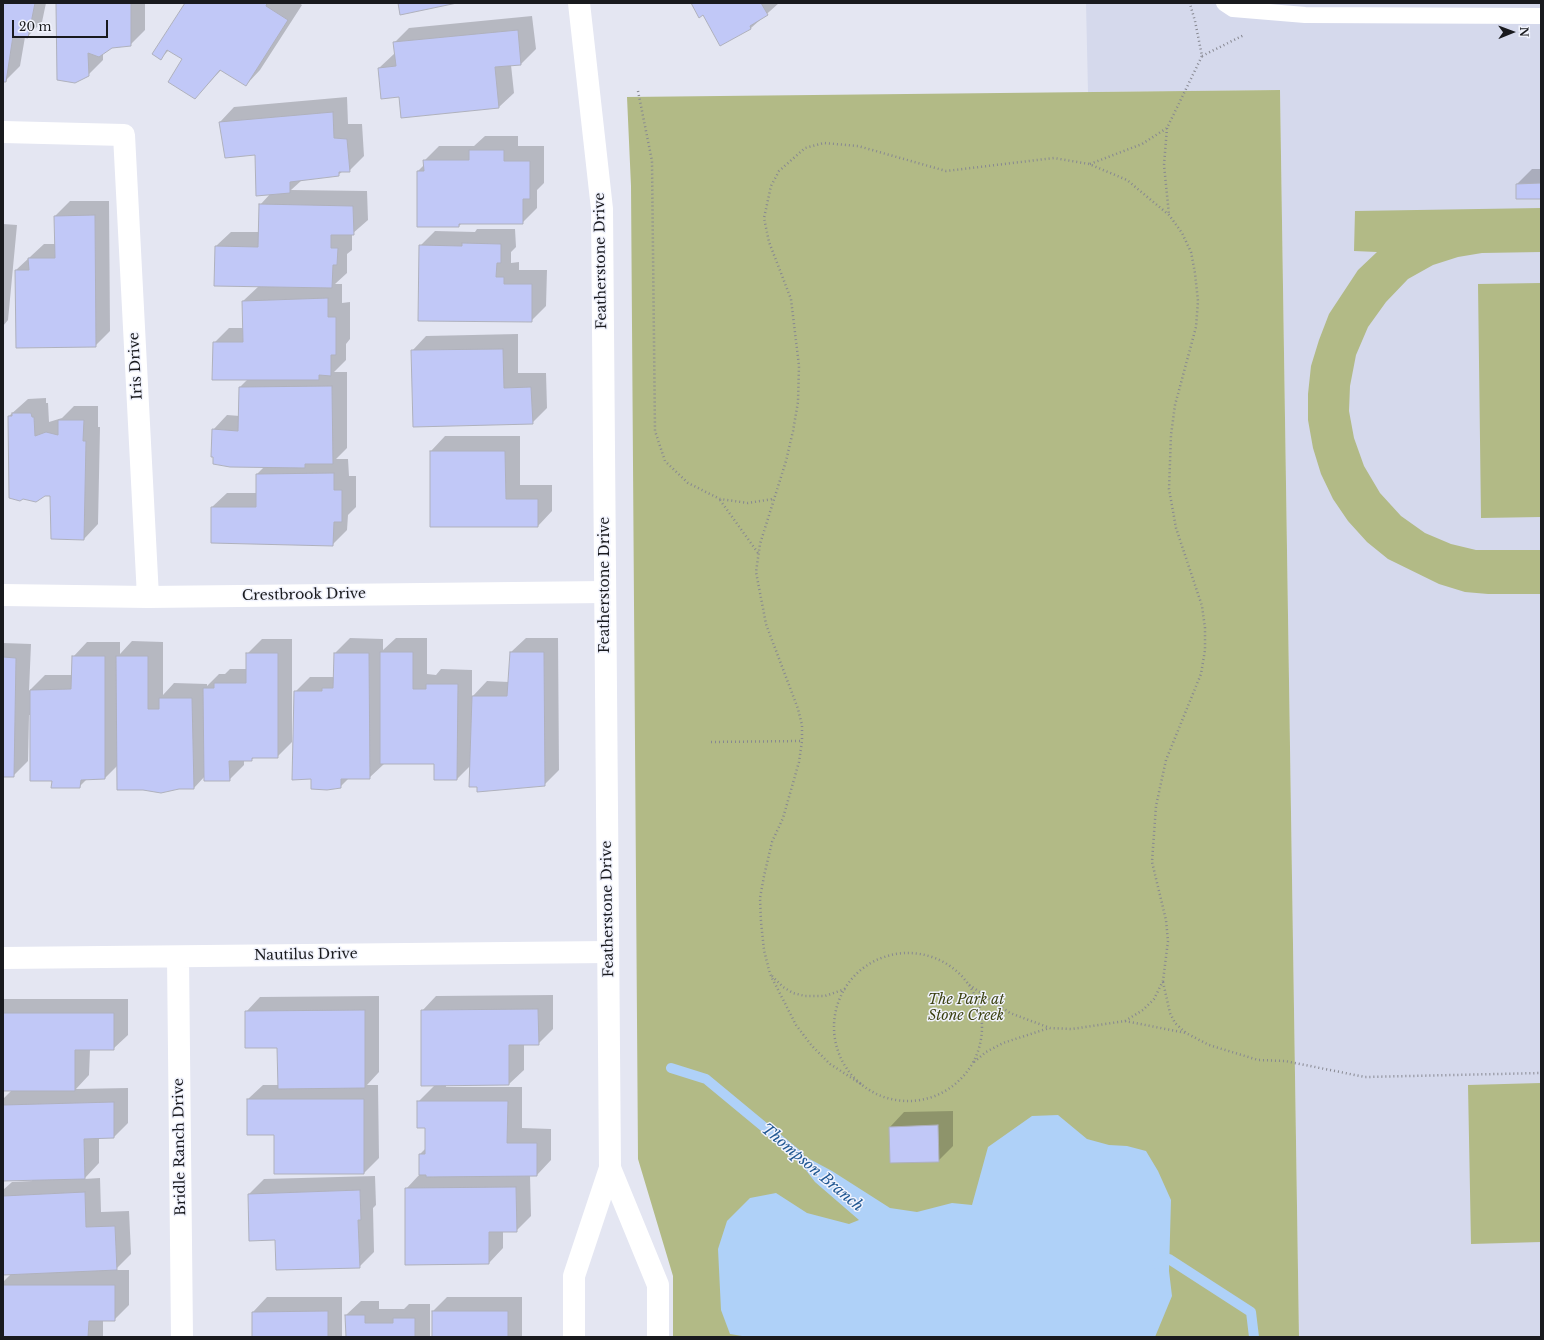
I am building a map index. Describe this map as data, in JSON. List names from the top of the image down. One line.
{"streets":{"street":["Featherstone Drive","Iris Drive","Crestbrook Drive","Nautilus Drive","Bridle Ranch Drive"]},"crossings":[["Featherstone Drive","Crestbrook Drive"],["Featherstone Drive","Nautilus Drive"],["Iris Drive","Crestbrook Drive"],["Nautilus Drive","Bridle Ranch Drive"]],"water":["Thompson Branch"],"parks":["The Park at Stone Creek"],"scale_bar":"20 m","north":"right"}
